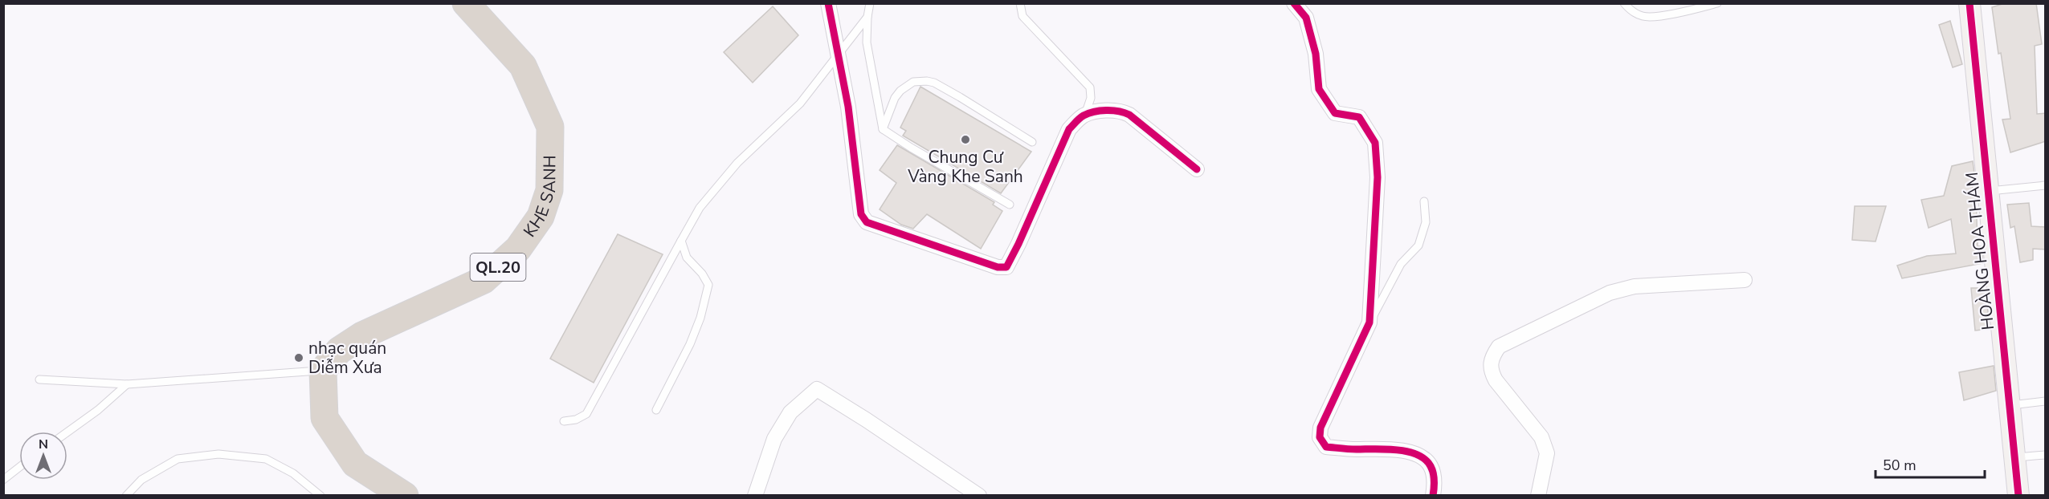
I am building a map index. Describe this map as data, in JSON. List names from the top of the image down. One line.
{"streets":{"highway":["KHE SANH","QL.20"],"street":["HOÀNG HOA THÁM"]},"places":["Chung Cư Vàng Khe Sanh","nhạc quán Diễm Xưa"],"scale_bar":"50 m","north":"top"}
